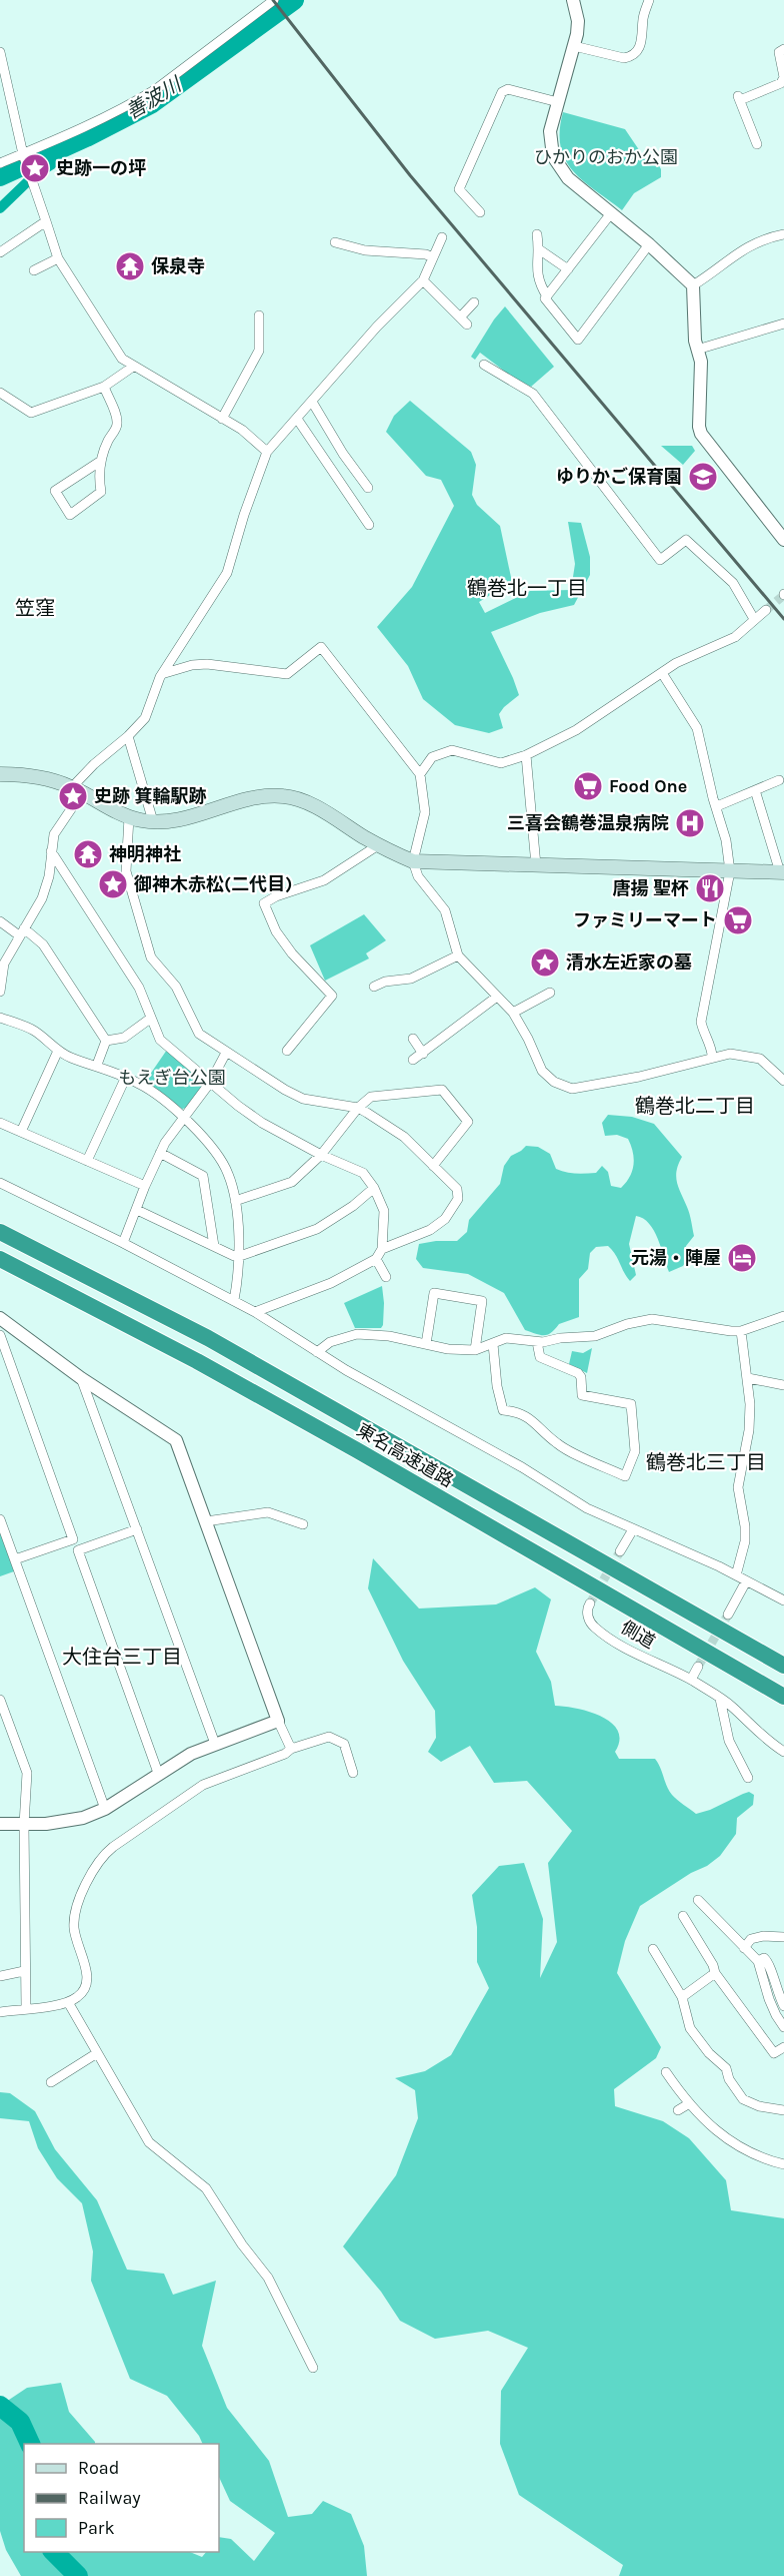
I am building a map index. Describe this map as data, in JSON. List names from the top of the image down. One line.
{"streets":{"highway":["東名高速道路"],"street":["側道"]},"districts":["鶴巻北一丁目","笠窪","鶴巻北二丁目","鶴巻北三丁目","大住台三丁目"],"water":["善波川"],"parks":["ひかりのおか公園","もえぎ台公園"],"places":{"place":["史跡一の坪","史跡 箕輪駅跡","御神木赤松(二代目)","清水左近家の墓"],"temple":["保泉寺","神明神社"],"school or university":["ゆりかご保育園"],"supermarket":["Food One","ファミリーマート"],"hospital":["三喜会鶴巻温泉病院"],"restaurant":["唐揚 聖杯"],"hotel":["元湯・陣屋"]},"legend":["Road","Railway","Park"]}
